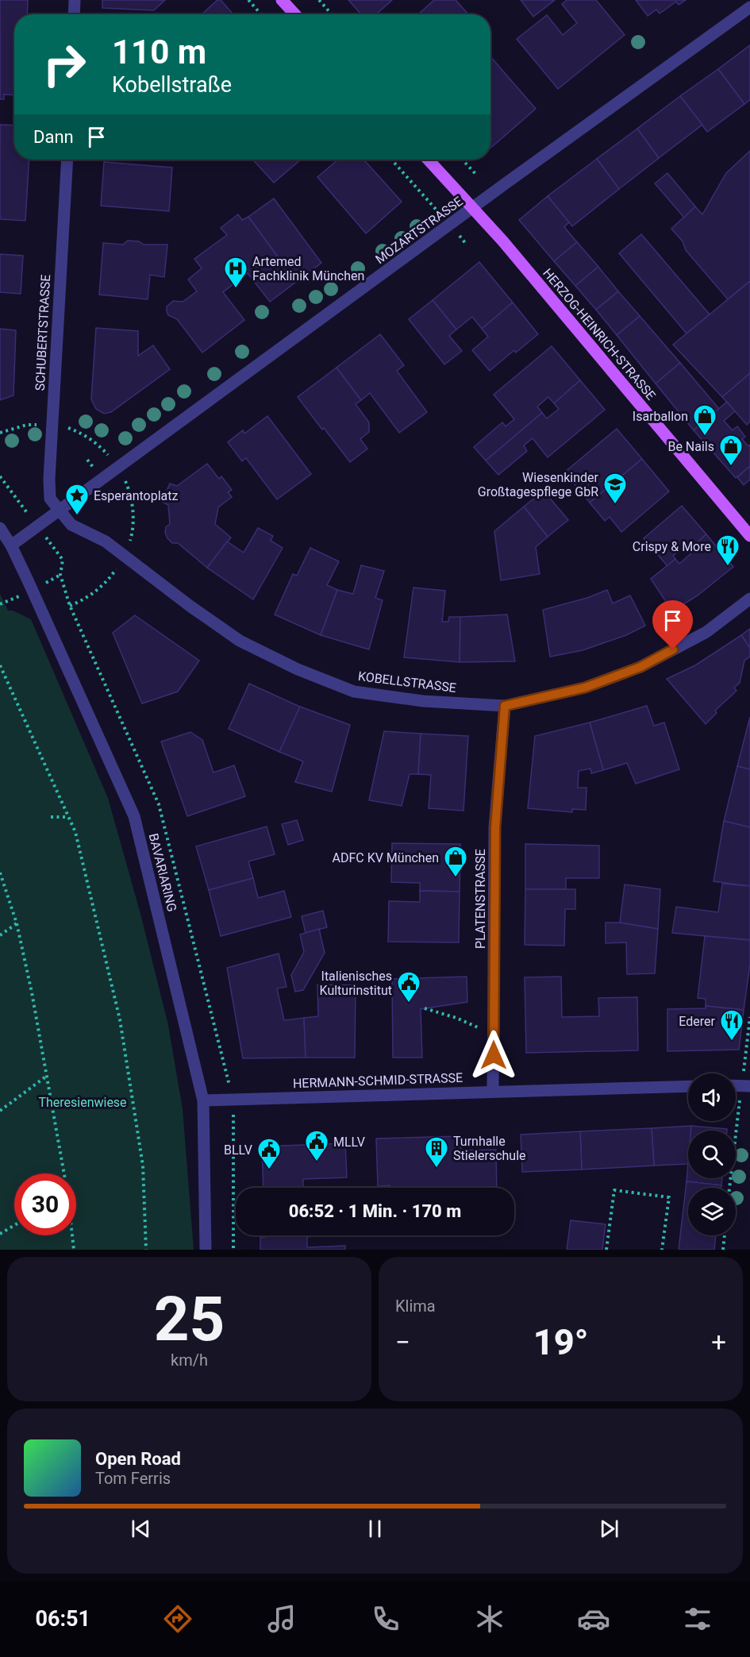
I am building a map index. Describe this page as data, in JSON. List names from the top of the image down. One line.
{"streets":{"main road":["HERZOG-HEINRICH-STRASSE"],"street":["MOZARTSTRASSE","SCHUBERTSTRASSE","KOBELLSTRASSE","BAVARIARING","PLATENSTRASSE","HERMANN-SCHMID-STRASSE"]},"crossings":[["MOZARTSTRASSE","SCHUBERTSTRASSE"],["MOZARTSTRASSE","HERZOG-HEINRICH-STRASSE"],["MOZARTSTRASSE","KOBELLSTRASSE"],["SCHUBERTSTRASSE","KOBELLSTRASSE"],["KOBELLSTRASSE","PLATENSTRASSE"],["BAVARIARING","HERMANN-SCHMID-STRASSE"],["PLATENSTRASSE","HERMANN-SCHMID-STRASSE"]],"parks":["Theresienwiese"],"places":{"hospital":["Artemed Fachklinik München"],"shop":["Isarballon","Be Nails","ADFC KV München"],"school or university":["Wiesenkinder Großtagespflege GbR"],"place":["Esperantoplatz"],"restaurant":["Crispy & More","Ederer"],"public building":["Italienisches Kulturinstitut","MLLV","BLLV"],"building":["Turnhalle Stielerschule"]},"page":{"turn":["110 m","Kobellstraße"],"then":"Dann","limit":"30","trip":"06:52 · 1 Min. · 170 m","tile":[["25","km/h"],"Klima"],"heat":["−","19°","+"],"song":["Open Road","Tom Ferris"],"tabs":"06:51"}}
